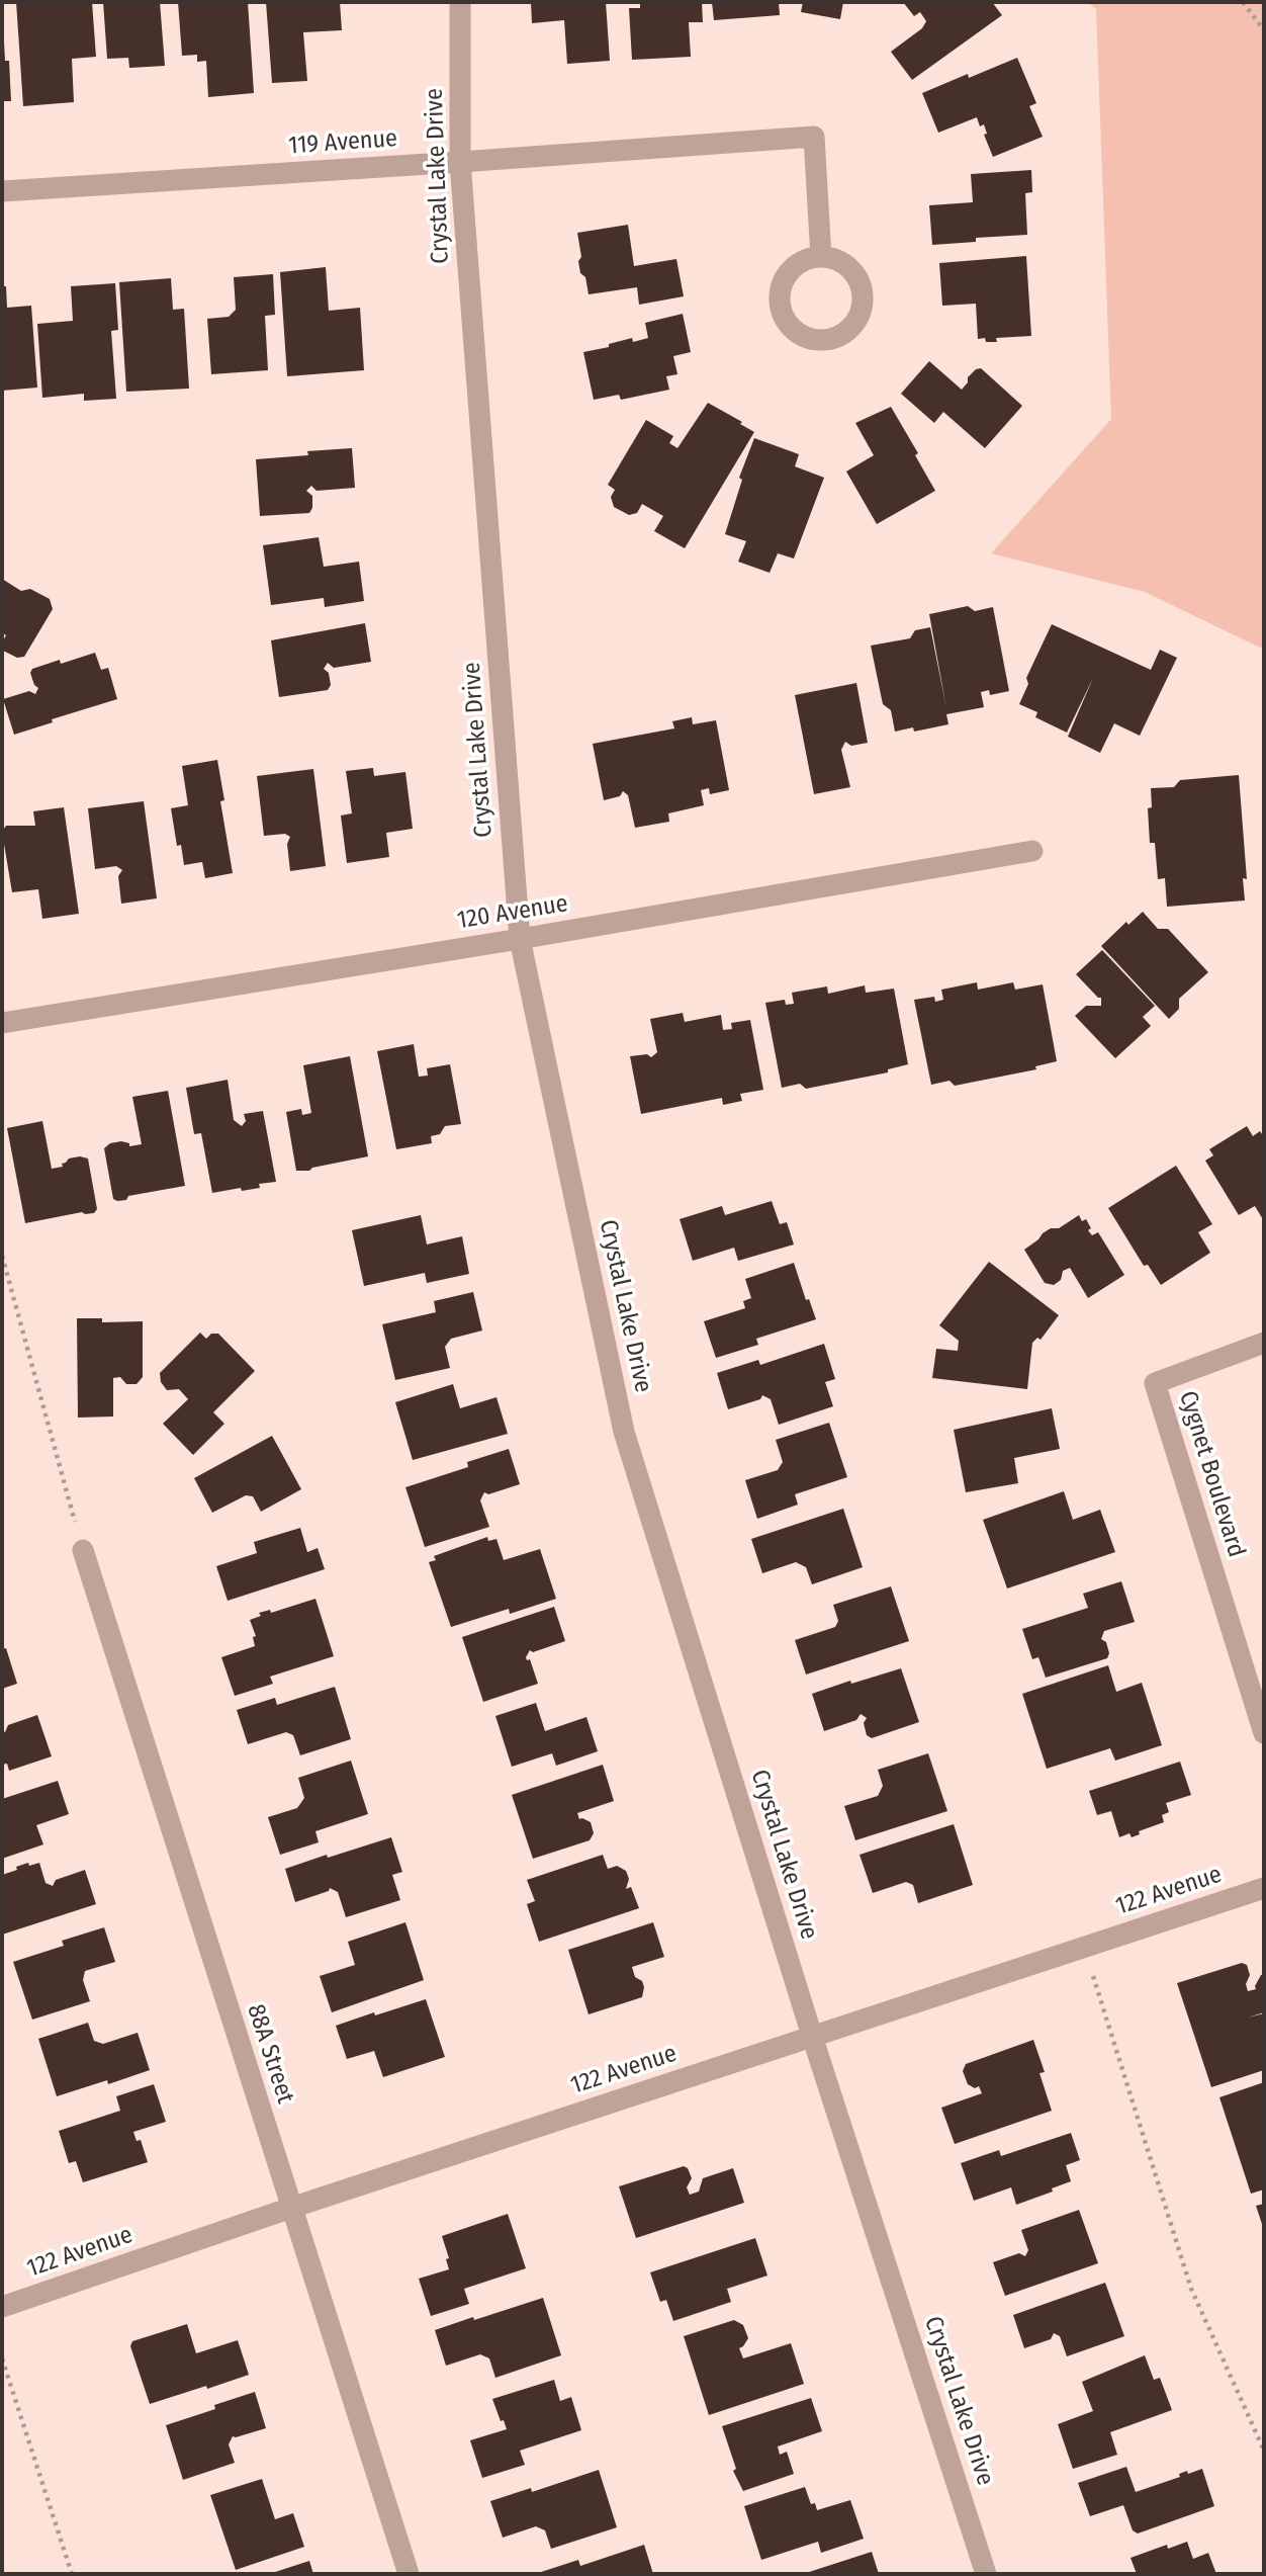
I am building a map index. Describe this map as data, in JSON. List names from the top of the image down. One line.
{"streets":{"street":["119 Avenue","Crystal Lake Drive","120 Avenue","Cygnet Boulevard","122 Avenue","88A Street"]},"crossings":[["119 Avenue","Crystal Lake Drive"],["Crystal Lake Drive","120 Avenue"],["Crystal Lake Drive","122 Avenue"],["122 Avenue","88A Street"]]}
